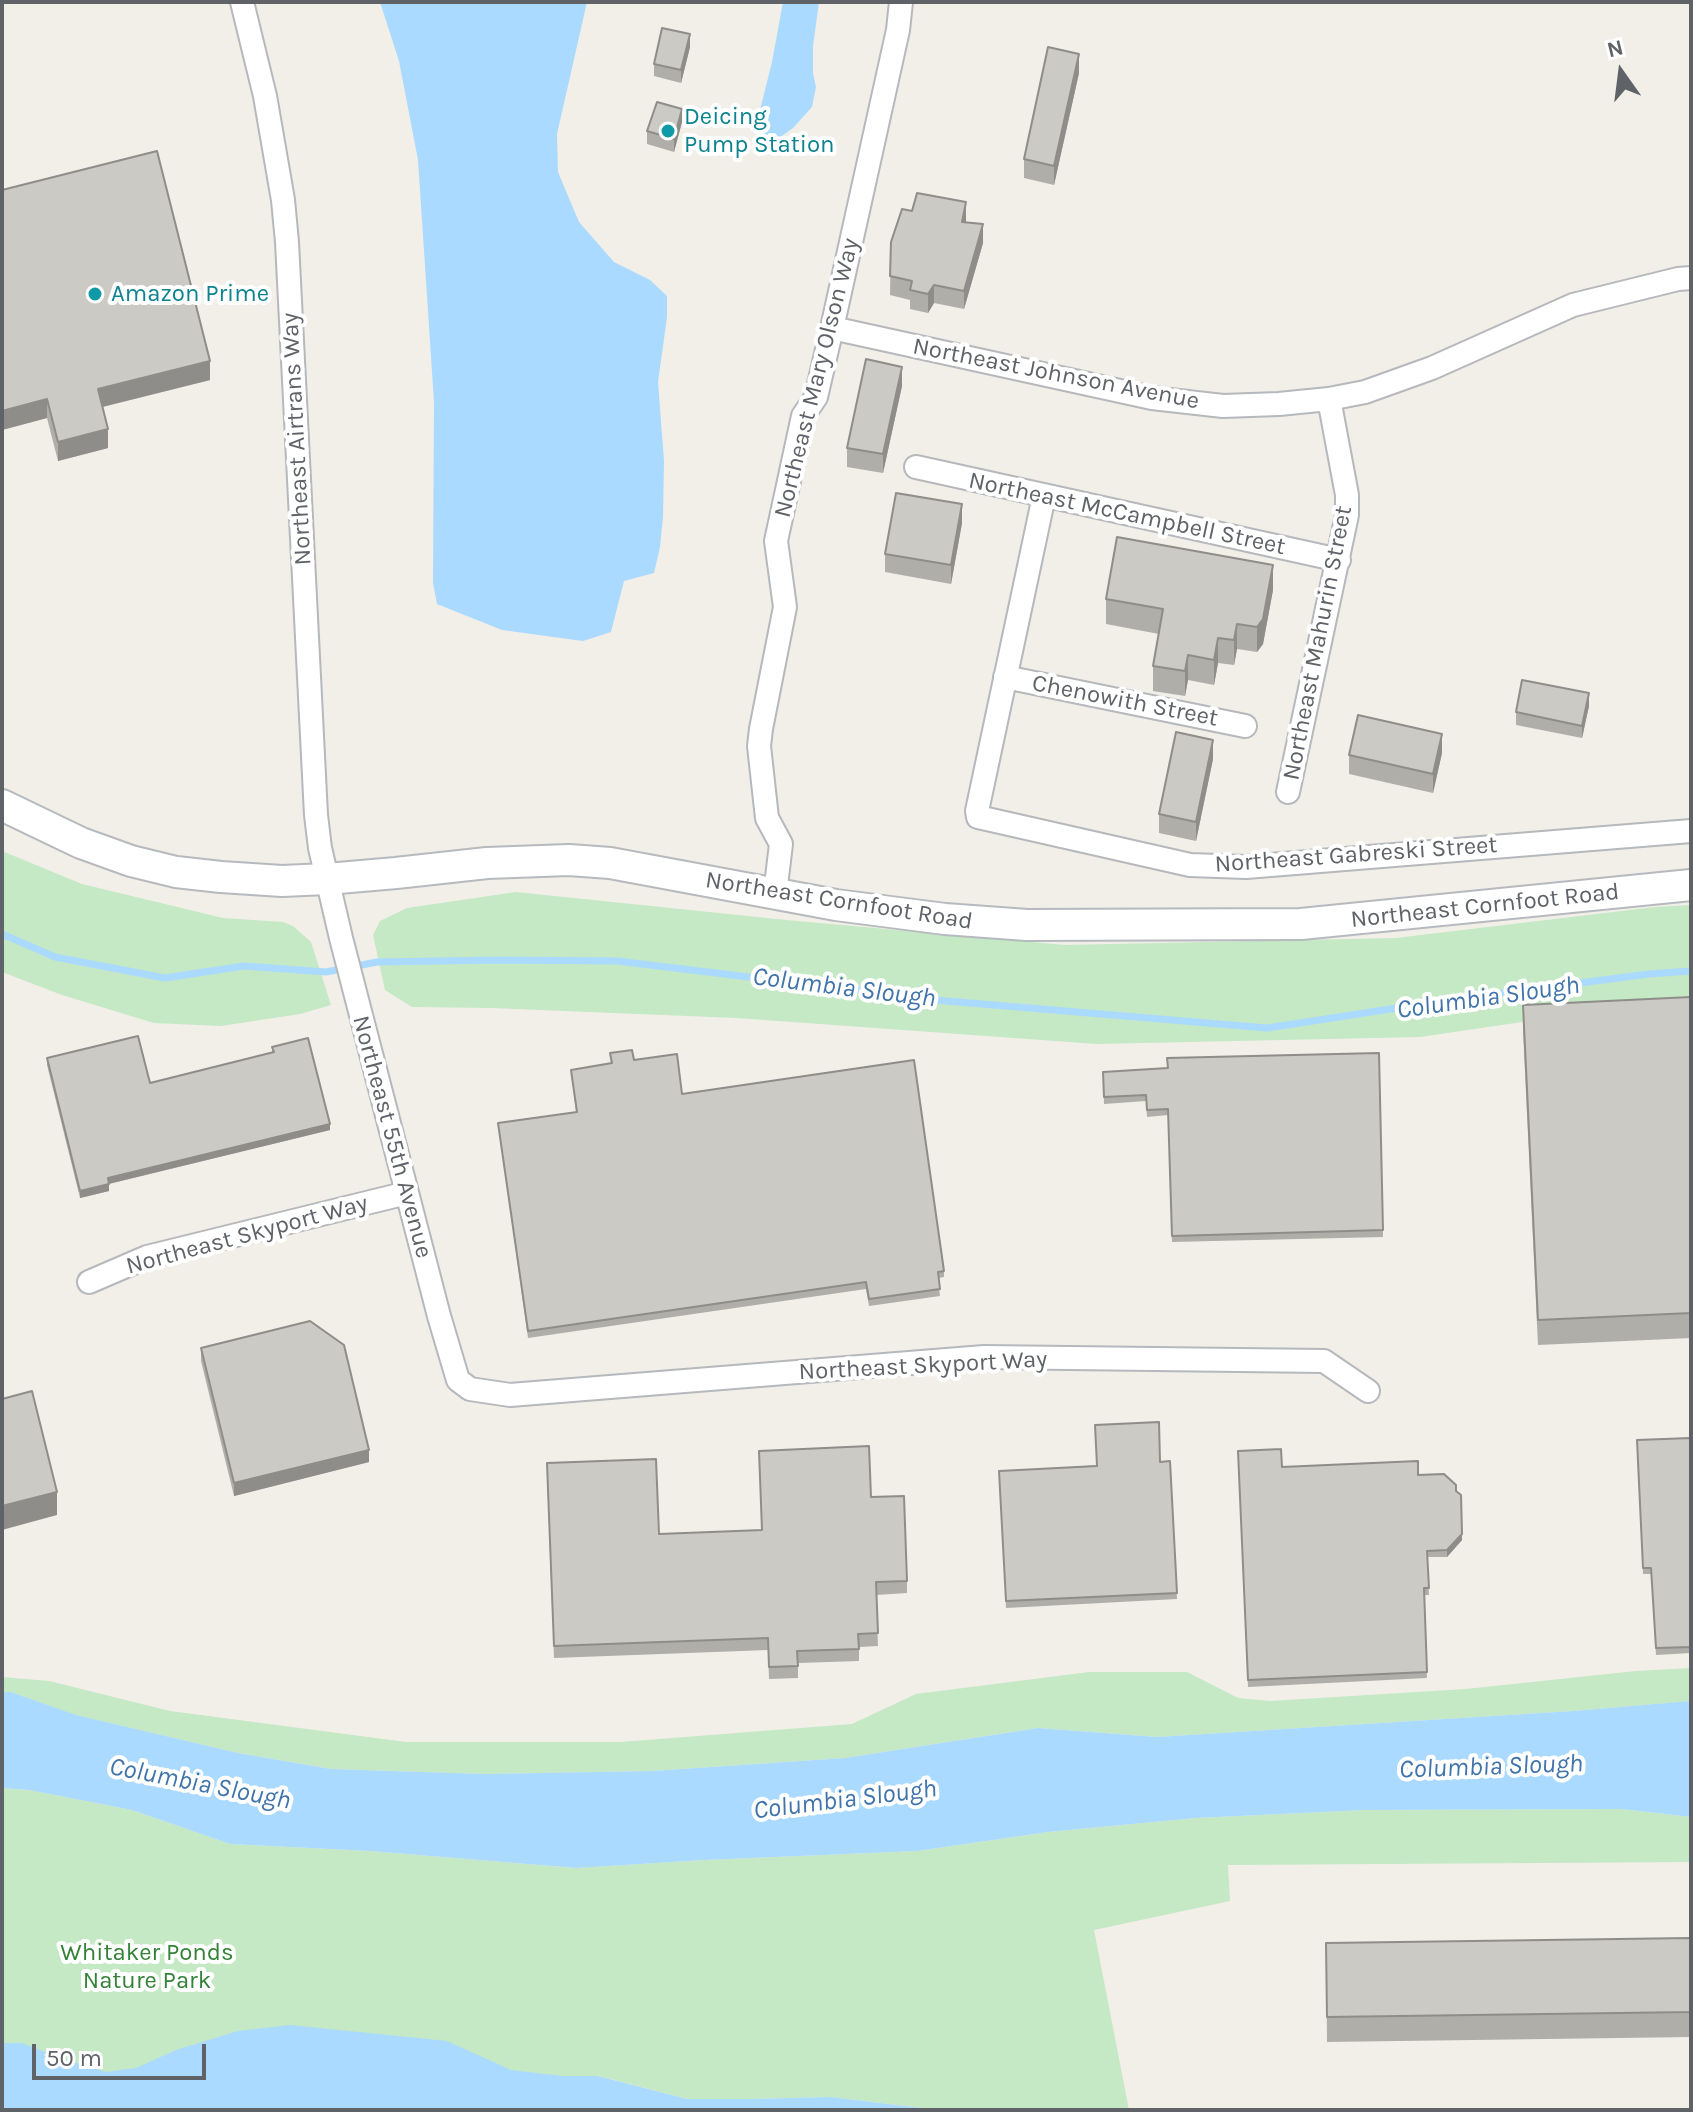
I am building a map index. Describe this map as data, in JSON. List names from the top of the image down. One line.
{"streets":{"street":["Northeast Johnson Avenue","Northeast Mary Olson Way","Northeast Airtrans Way","Northeast McCampbell Street","Northeast Mahurin Street","Chenowith Street","Northeast Gabreski Street","Northeast Cornfoot Road","Northeast 55th Avenue","Northeast Skyport Way"]},"crossings":[["Northeast Johnson Avenue","Northeast Mary Olson Way"],["Northeast Johnson Avenue","Northeast Mahurin Street"],["Northeast Mary Olson Way","Northeast Cornfoot Road"],["Northeast Airtrans Way","Northeast Cornfoot Road"],["Northeast Airtrans Way","Northeast 55th Avenue"],["Northeast McCampbell Street","Northeast Mahurin Street"],["Chenowith Street","Northeast Gabreski Street"],["Northeast Cornfoot Road","Northeast 55th Avenue"],["Northeast 55th Avenue","Northeast Skyport Way"]],"water":["Columbia Slough"],"parks":["Whitaker Ponds Nature Park"],"places":["Deicing Pump Station","Amazon Prime"],"scale_bar":"50 m","north":"top"}
